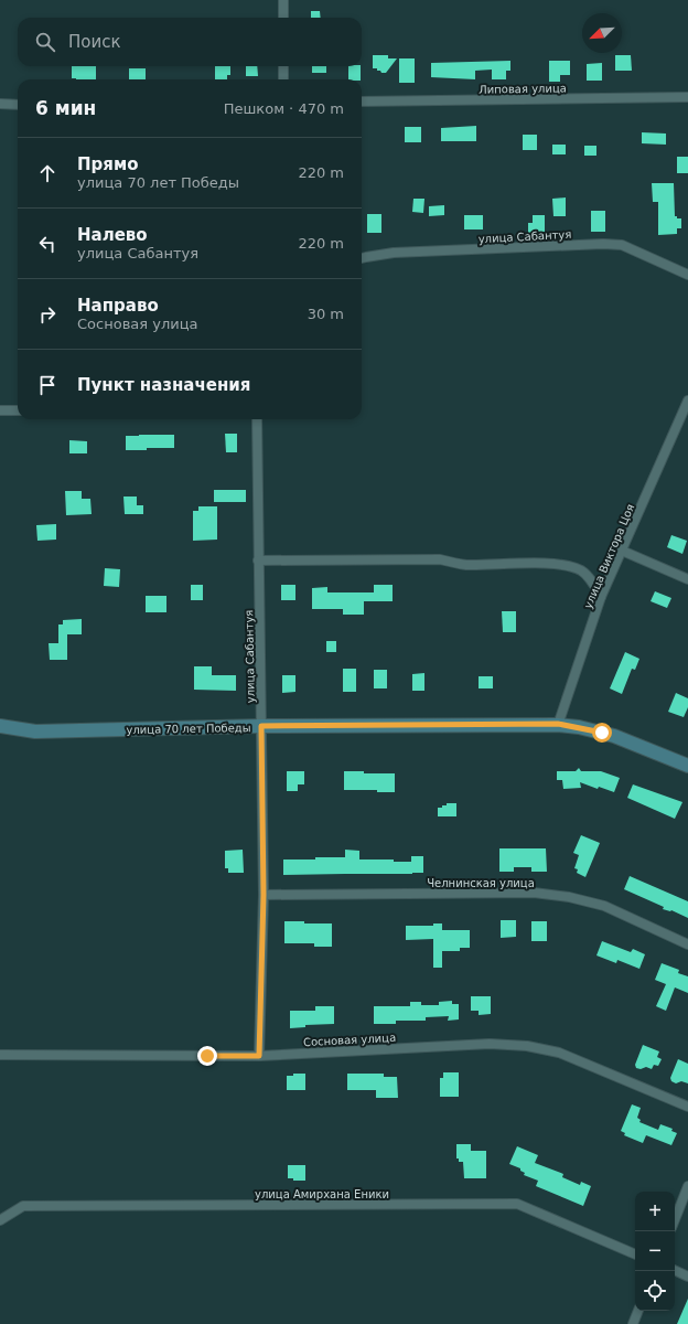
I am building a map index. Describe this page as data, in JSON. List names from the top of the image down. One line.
{"streets":{"street":["Липовая улица","улица Сабантуя","улица Виктора Цоя","улица 70 лет Победы","Челнинская улица","Сосновая улица","улица Амирхана Еники"]},"crossings":[["улица Сабантуя","улица 70 лет Победы"],["улица Сабантуя","Челнинская улица"],["улица Сабантуя","Сосновая улица"],["улица Виктора Цоя","улица 70 лет Победы"]],"north":"bottom left","page":{"search":"Поиск","heading":["6 мин","Пешком · 470 m"],"list":[["Прямо","улица 70 лет Победы","220 m"],["Налево","улица Сабантуя","220 m"],["Направо","Сосновая улица","30 m"],"Пункт назначения"],"map_buttons":["+","−"]}}
